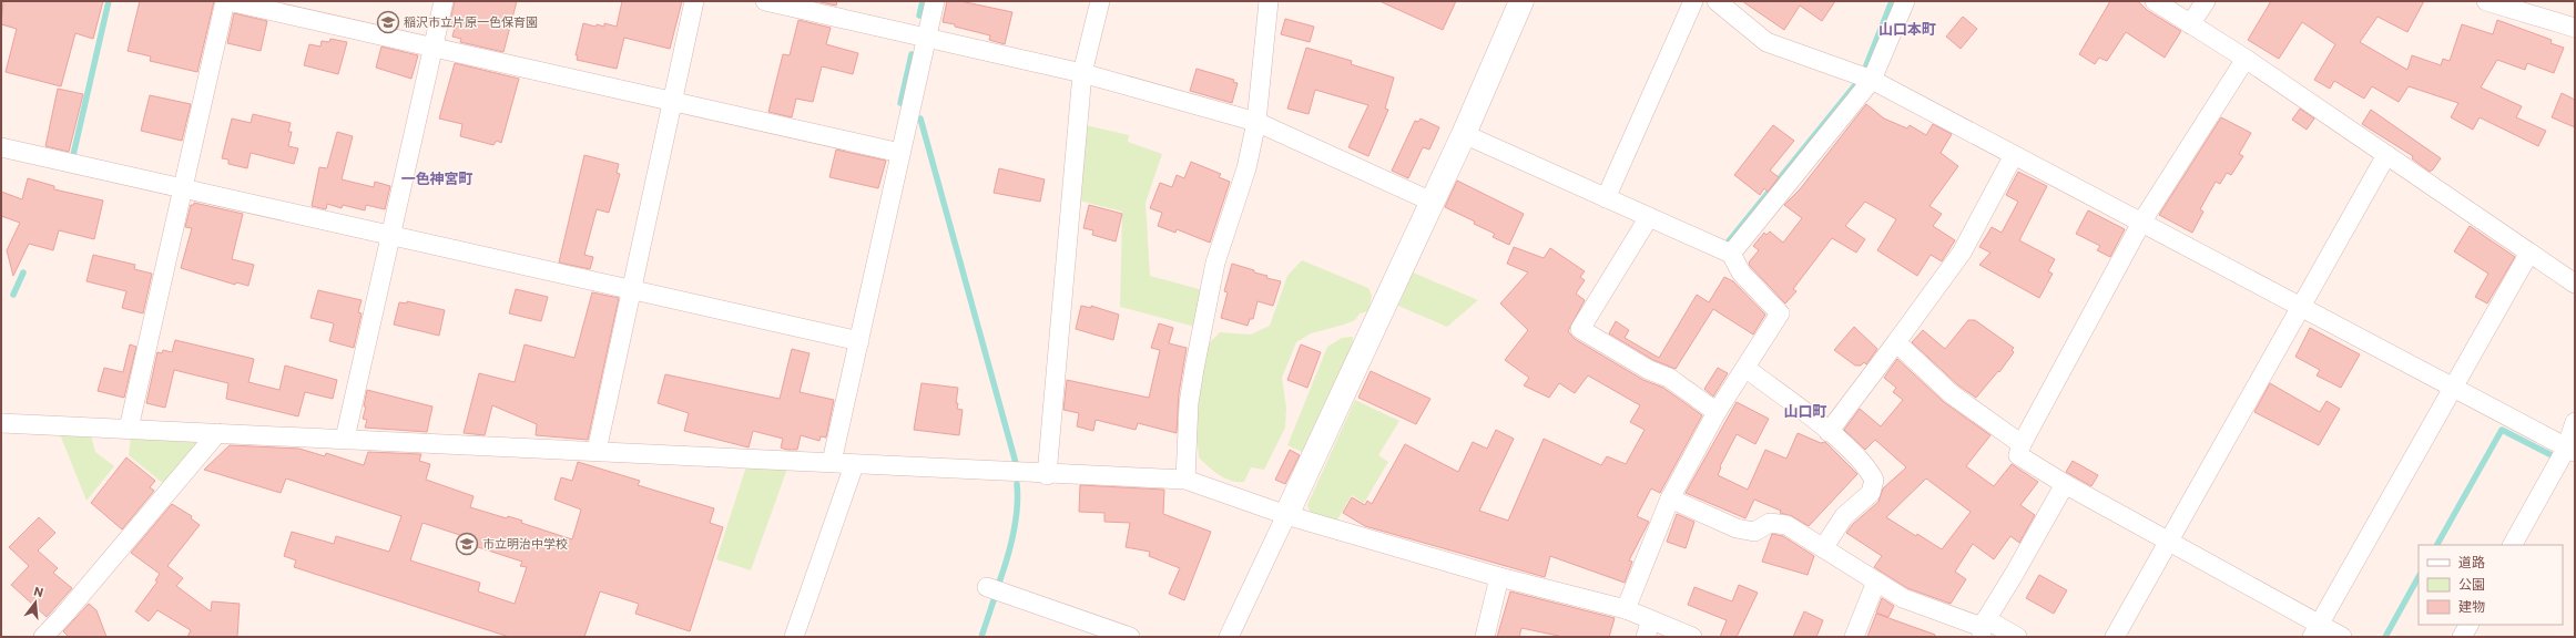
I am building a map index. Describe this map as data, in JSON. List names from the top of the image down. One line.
{"districts":["山口本町","一色神宮町","山口町"],"places":{"school or university":["稲沢市立片原一色保育園","市立明治中学校"]},"legend":["道路","公園","建物"],"north":"top"}
